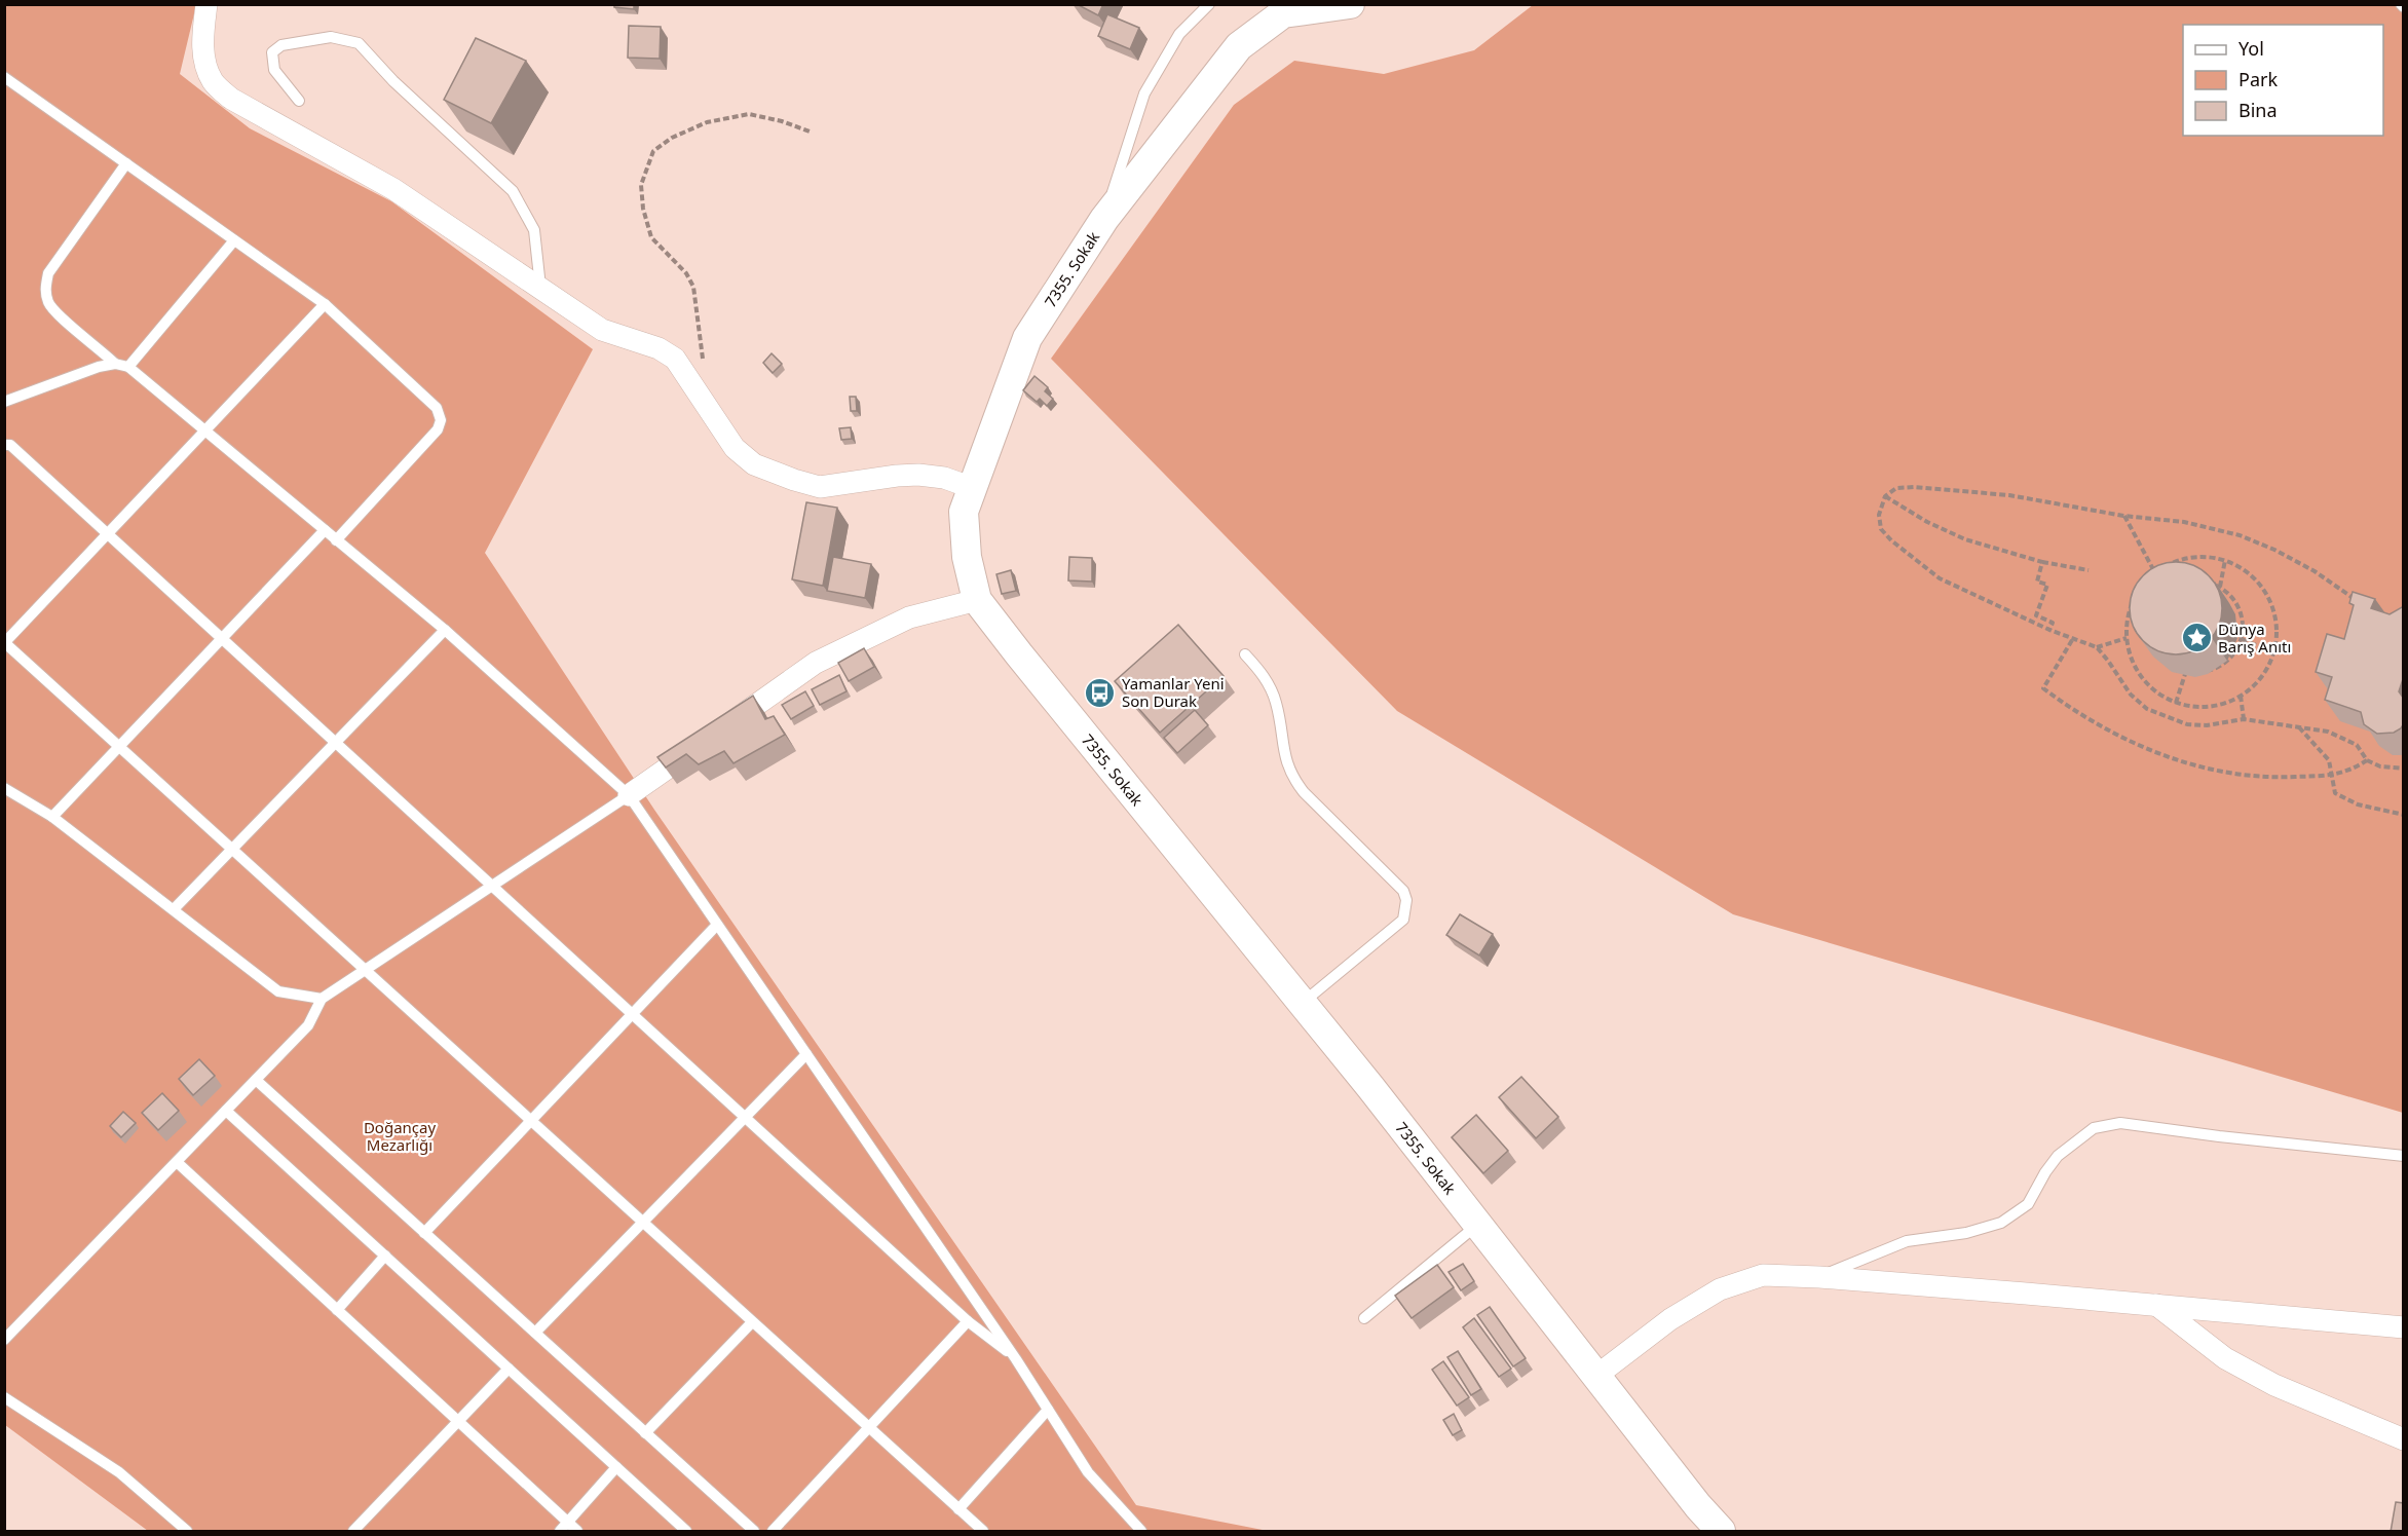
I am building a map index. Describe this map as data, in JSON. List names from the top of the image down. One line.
{"streets":{"street":["7355. Sokak"]},"parks":["Doğançay Mezarlığı"],"places":{"place":["Dünya Barış Anıtı"],"bus stop":["Yamanlar Yeni Son Durak"]},"legend":["Yol","Park","Bina"]}
